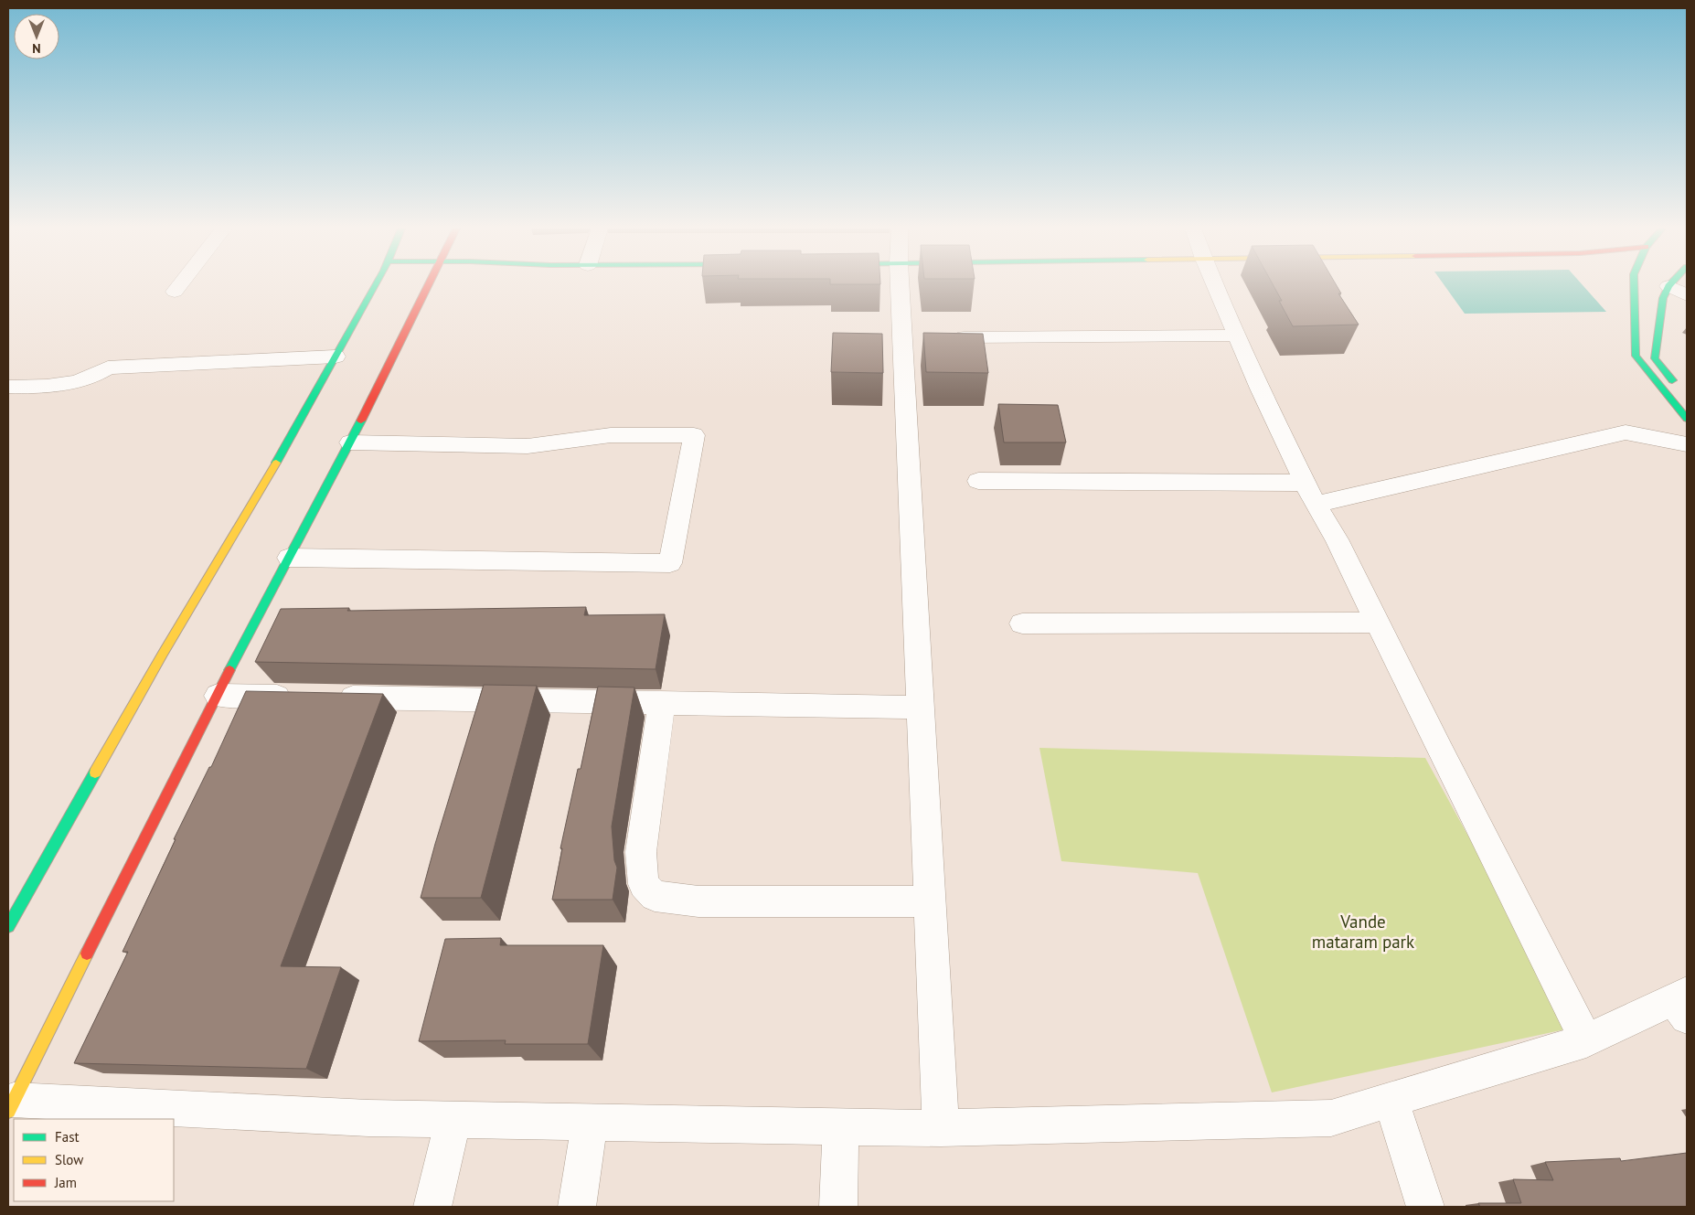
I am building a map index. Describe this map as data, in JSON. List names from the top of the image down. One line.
{"parks":["Vande mataram park"],"legend":["Fast","Slow","Jam"],"north":"bottom"}
